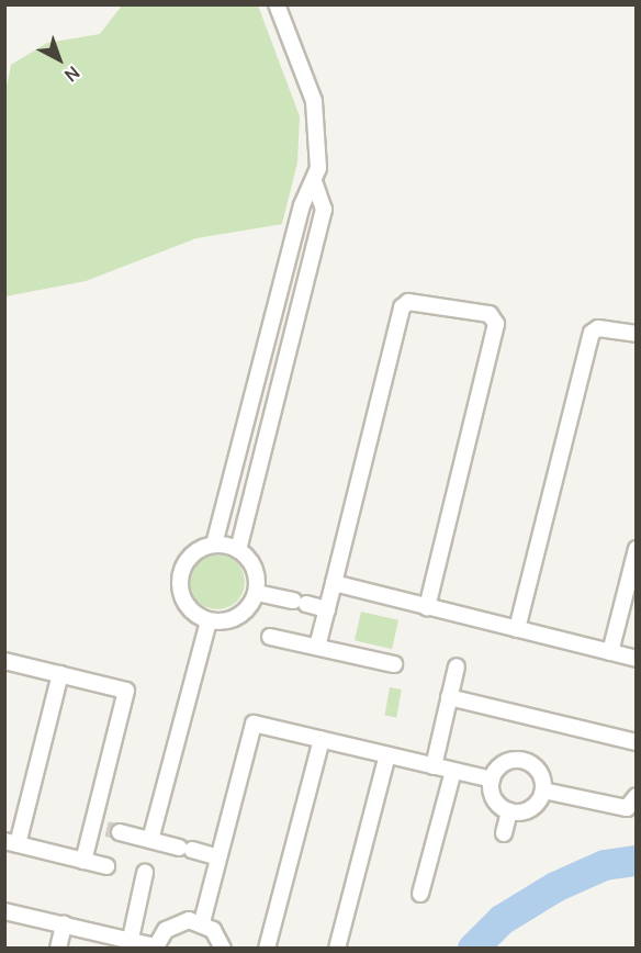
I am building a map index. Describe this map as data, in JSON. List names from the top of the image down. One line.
{"north":"bottom right"}
